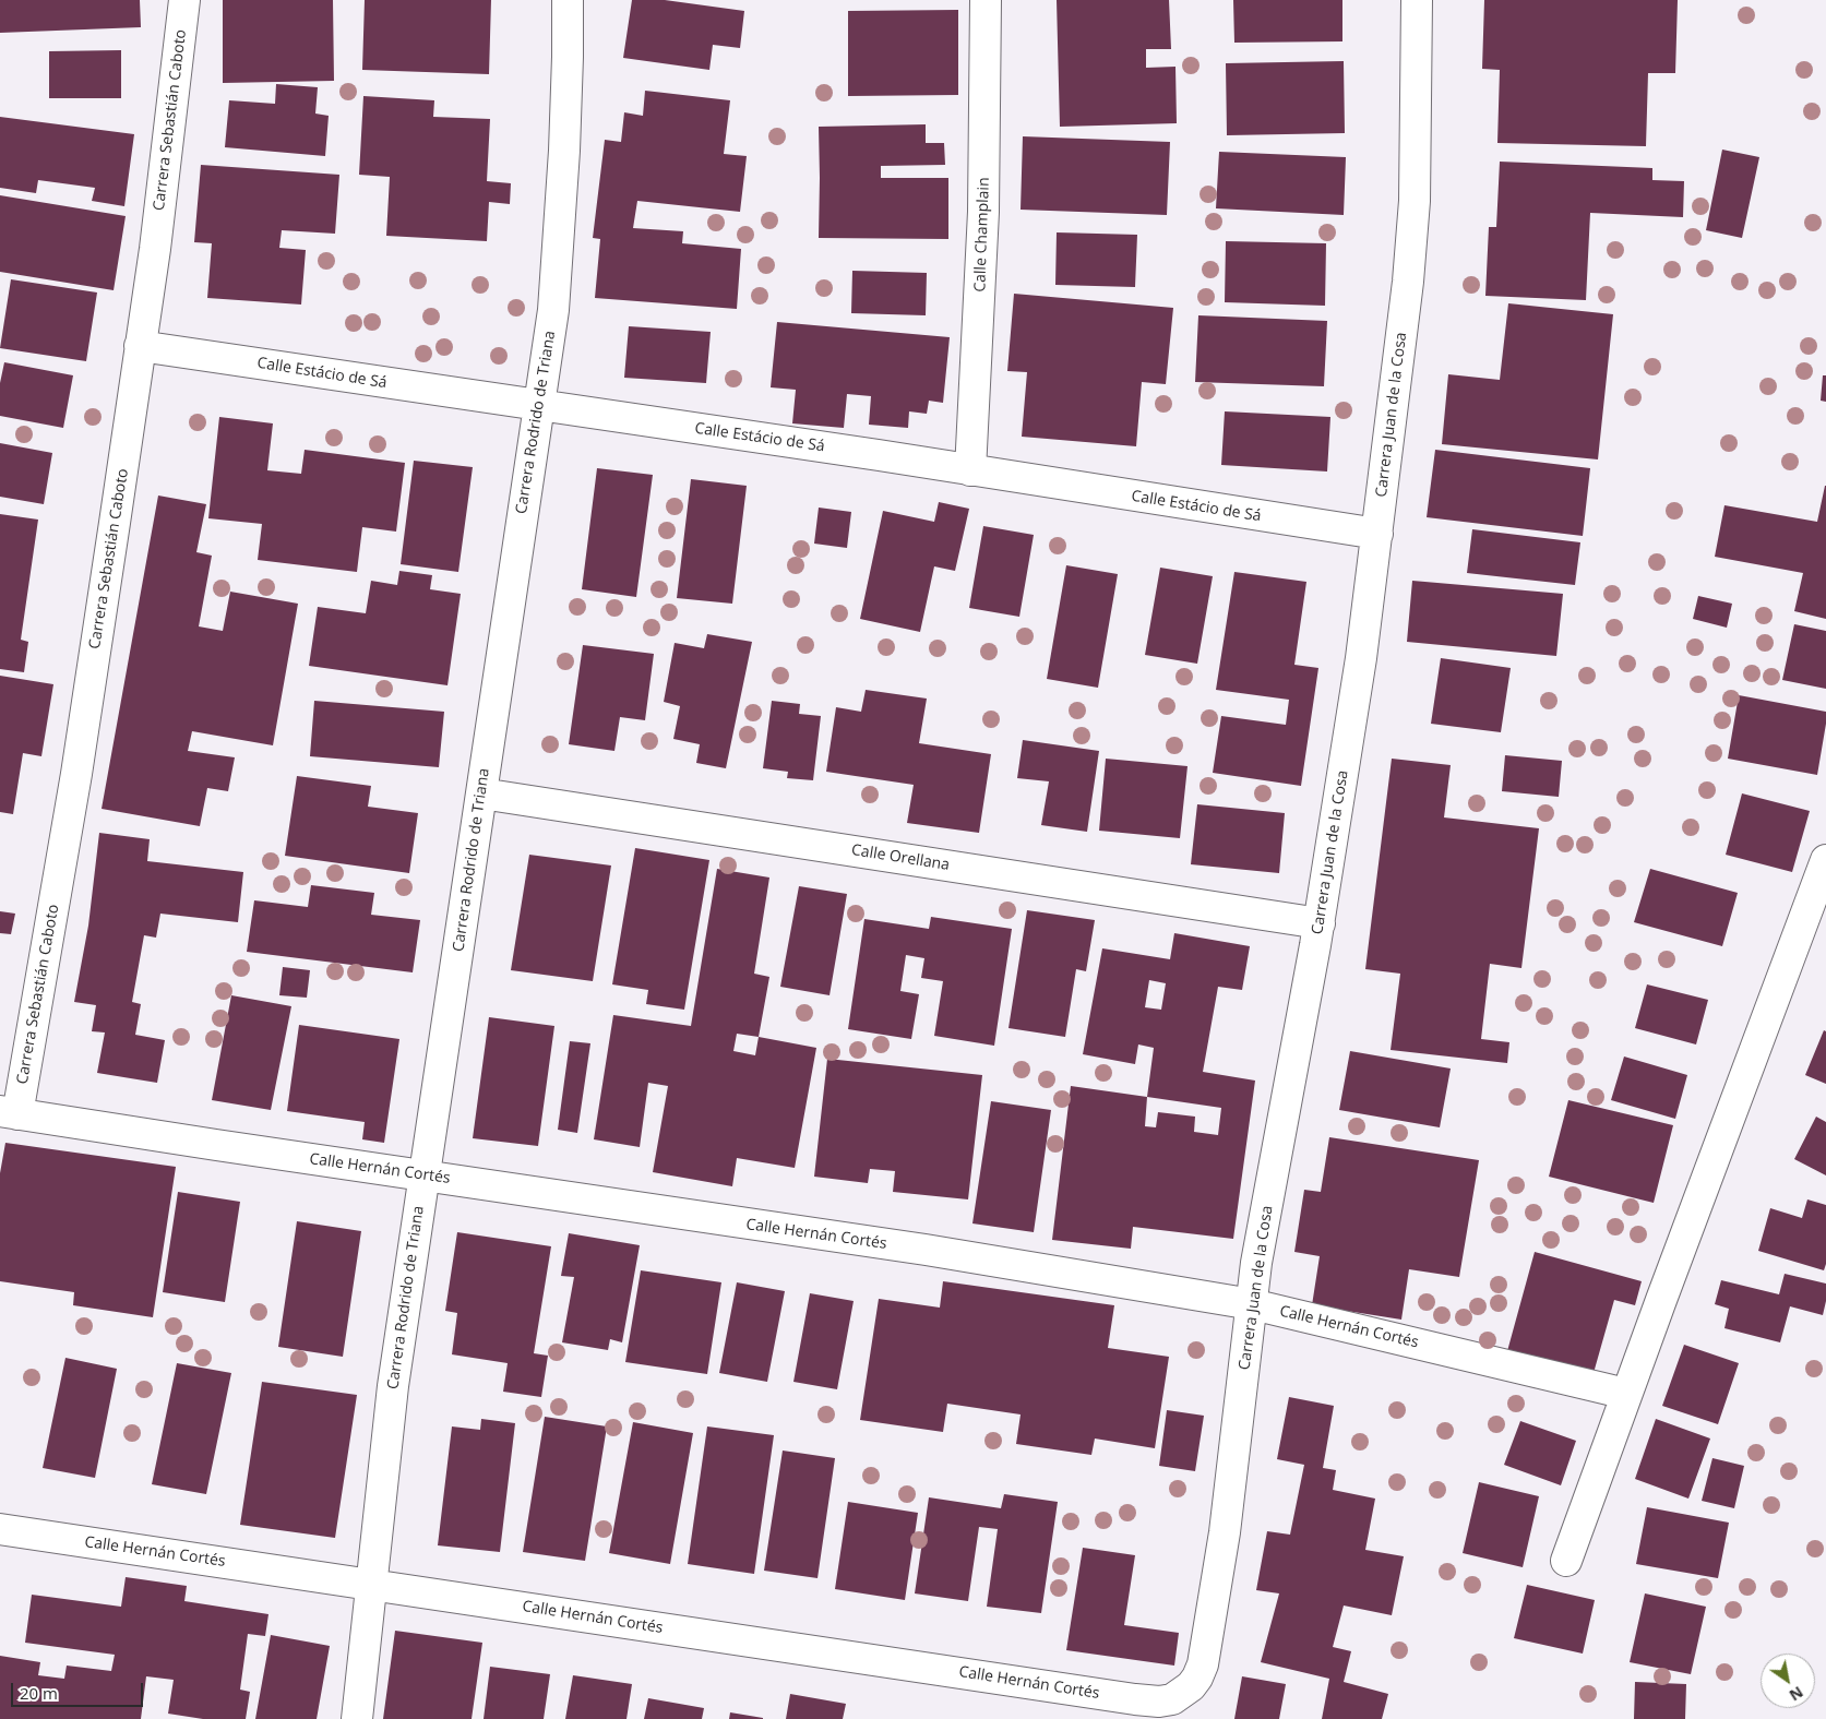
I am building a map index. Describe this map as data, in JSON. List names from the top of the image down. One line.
{"streets":{"street":["Carrera Sebastián Caboto","Calle Champlain","Calle Estácio de Sá","Carrera Juan de la Cosa","Carrera Rodrido de Triana","Calle Orellana","Calle Hernán Cortés"]},"crossings":[["Carrera Sebastián Caboto","Calle Estácio de Sá"],["Carrera Sebastián Caboto","Calle Hernán Cortés"],["Calle Champlain","Calle Estácio de Sá"],["Calle Estácio de Sá","Carrera Juan de la Cosa"],["Calle Estácio de Sá","Carrera Rodrido de Triana"],["Carrera Juan de la Cosa","Calle Orellana"],["Carrera Juan de la Cosa","Calle Hernán Cortés"],["Carrera Rodrido de Triana","Calle Orellana"],["Carrera Rodrido de Triana","Calle Hernán Cortés"]],"scale_bar":"20 m","north":"bottom right"}
